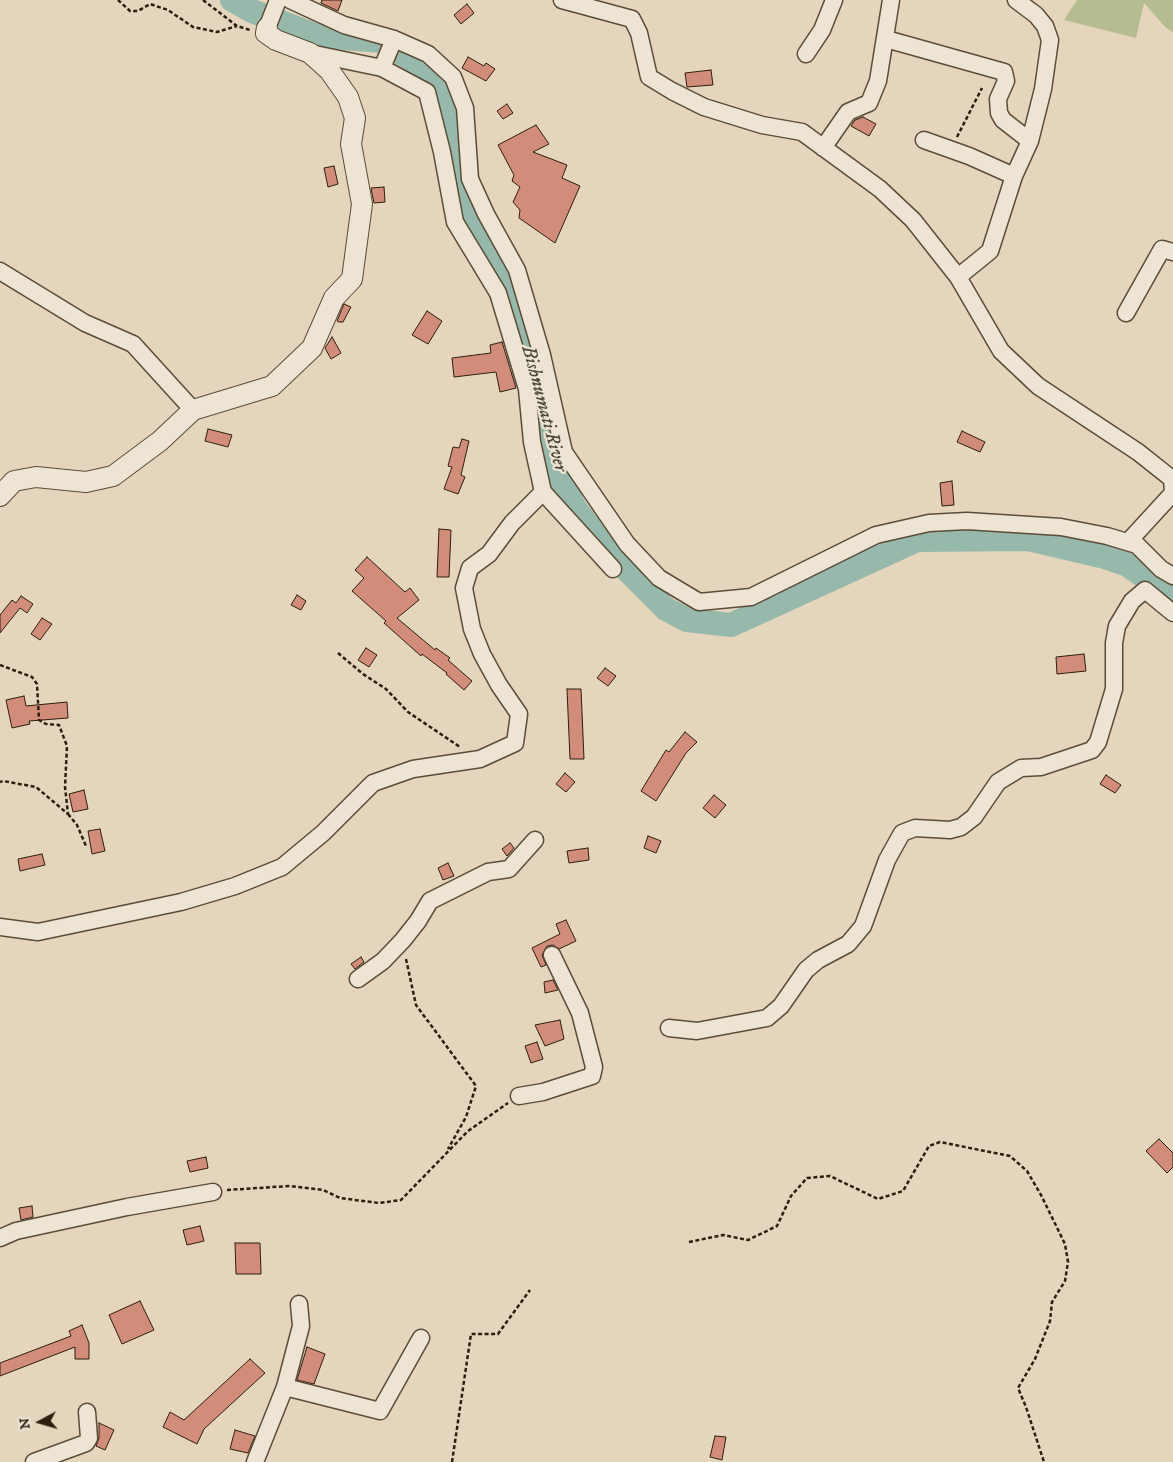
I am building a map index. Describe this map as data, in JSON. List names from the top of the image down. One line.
{"water":["Bishnumati River"],"north":"left"}
